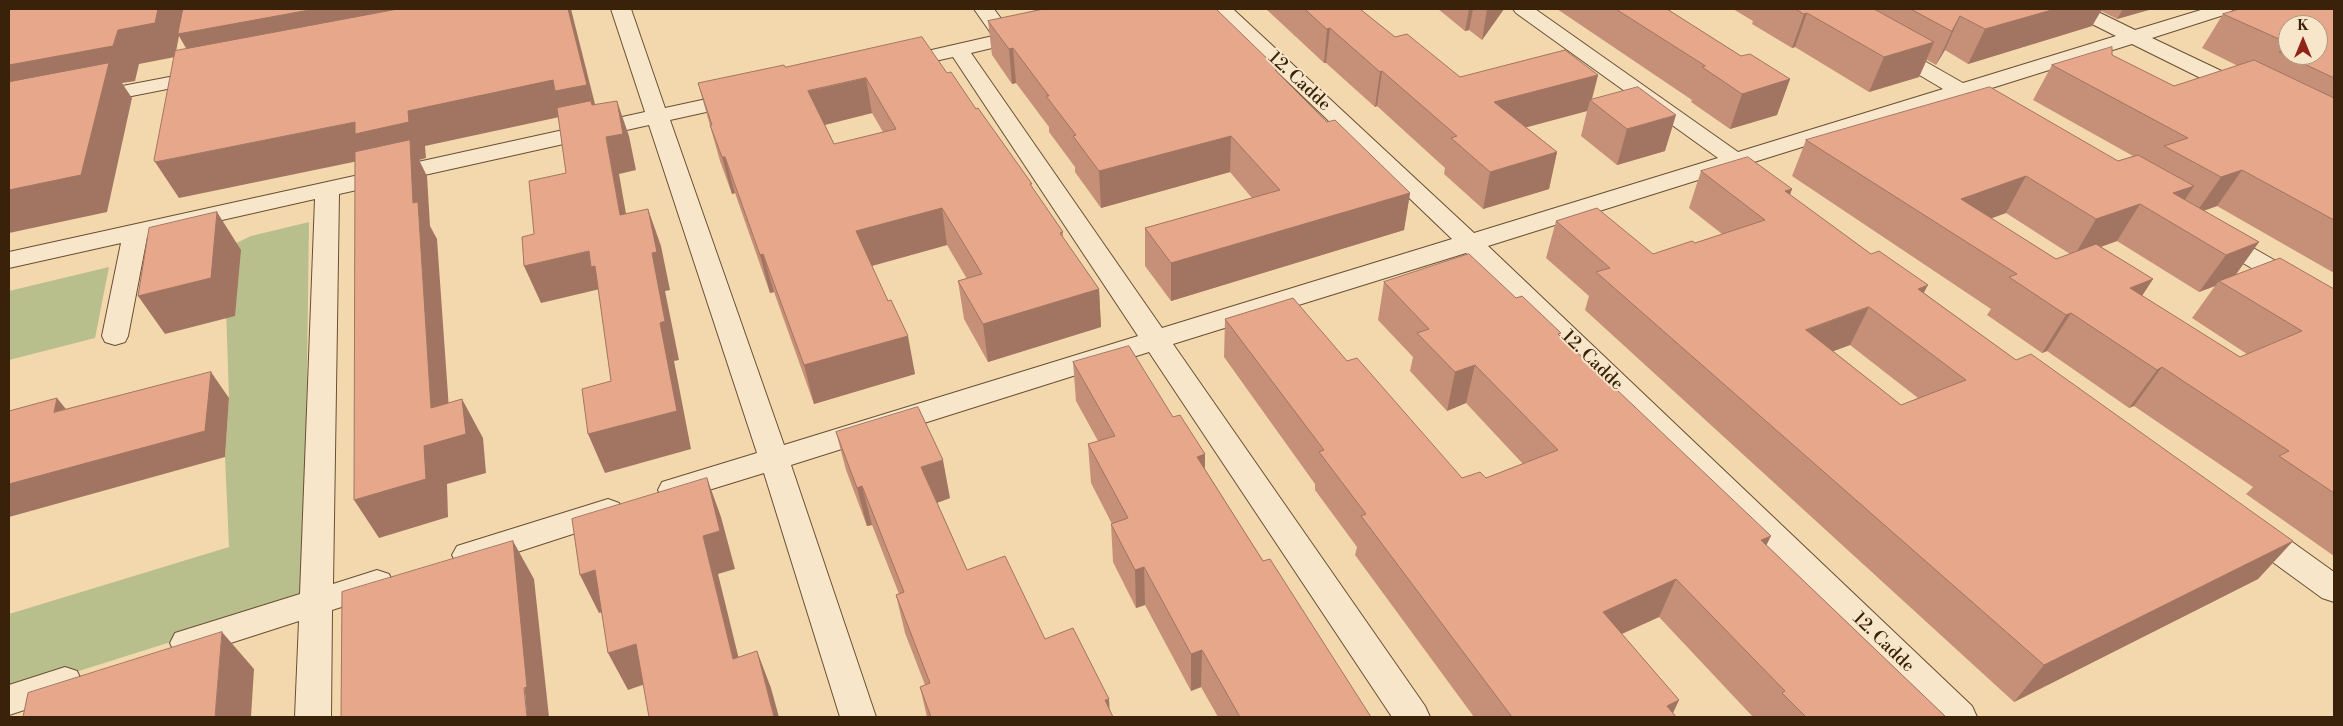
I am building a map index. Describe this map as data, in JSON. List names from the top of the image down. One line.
{"streets":{"street":["12. Cadde"]},"north":"top"}
